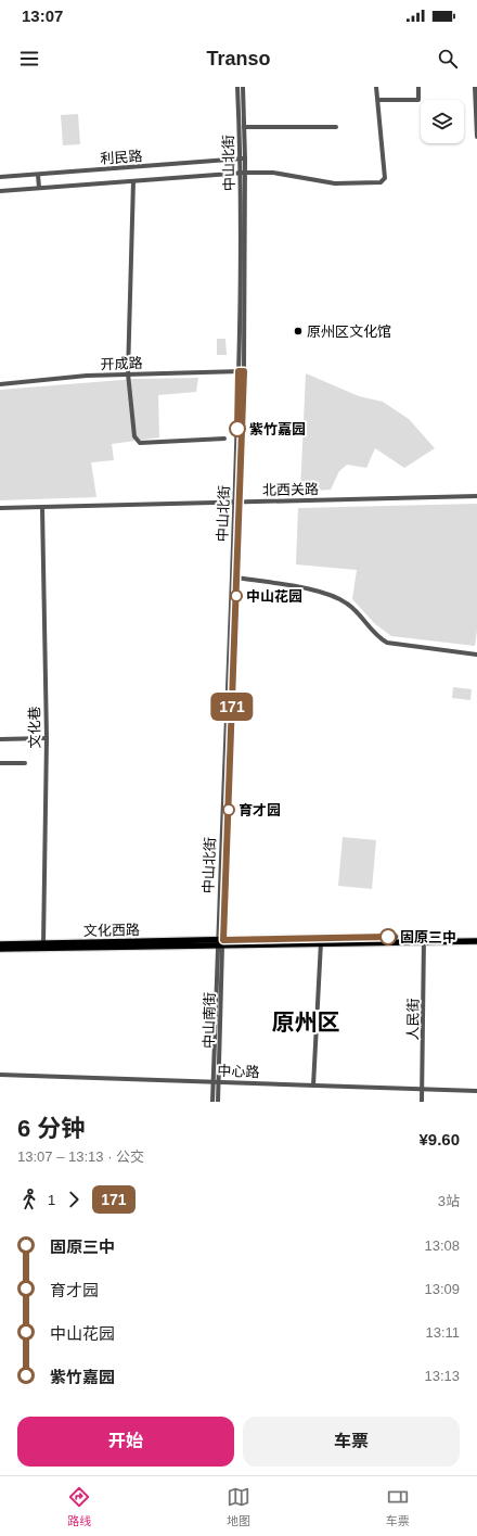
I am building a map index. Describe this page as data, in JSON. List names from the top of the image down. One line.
{"streets":{"main road":["文化西路"],"street":["利民路","中山北街","开成路","北西关路","文化巷","人民街","中山南街","中心路"]},"crossings":[["利民路","中山北街"],["中山北街","开成路"],["中山北街","北西关路"],["中山北街","文化西路"],["中山北街","中山南街"],["北西关路","文化巷"],["文化巷","文化西路"],["文化西路","中山南街"],["人民街","中心路"],["中山南街","中心路"]],"districts":["原州区"],"places":["原州区文化馆","紫竹嘉园","中山花园","育才园","固原三中"],"lines":["bus line 171"],"page":{"status":"13:07","header":"Transo","on_map":"171","heading":["6 分钟","13:07 – 13:13 · 公交","¥9.60"],"legs":["1","171","3站"],"list":[{"name":"固原三中","value":"13:08"},{"name":"育才园","value":"13:09"},{"name":"中山花园","value":"13:11"},{"name":"紫竹嘉园","value":"13:13"}],"buttons":["开始","车票"],"tabs":["路线","地图","车票"]}}
